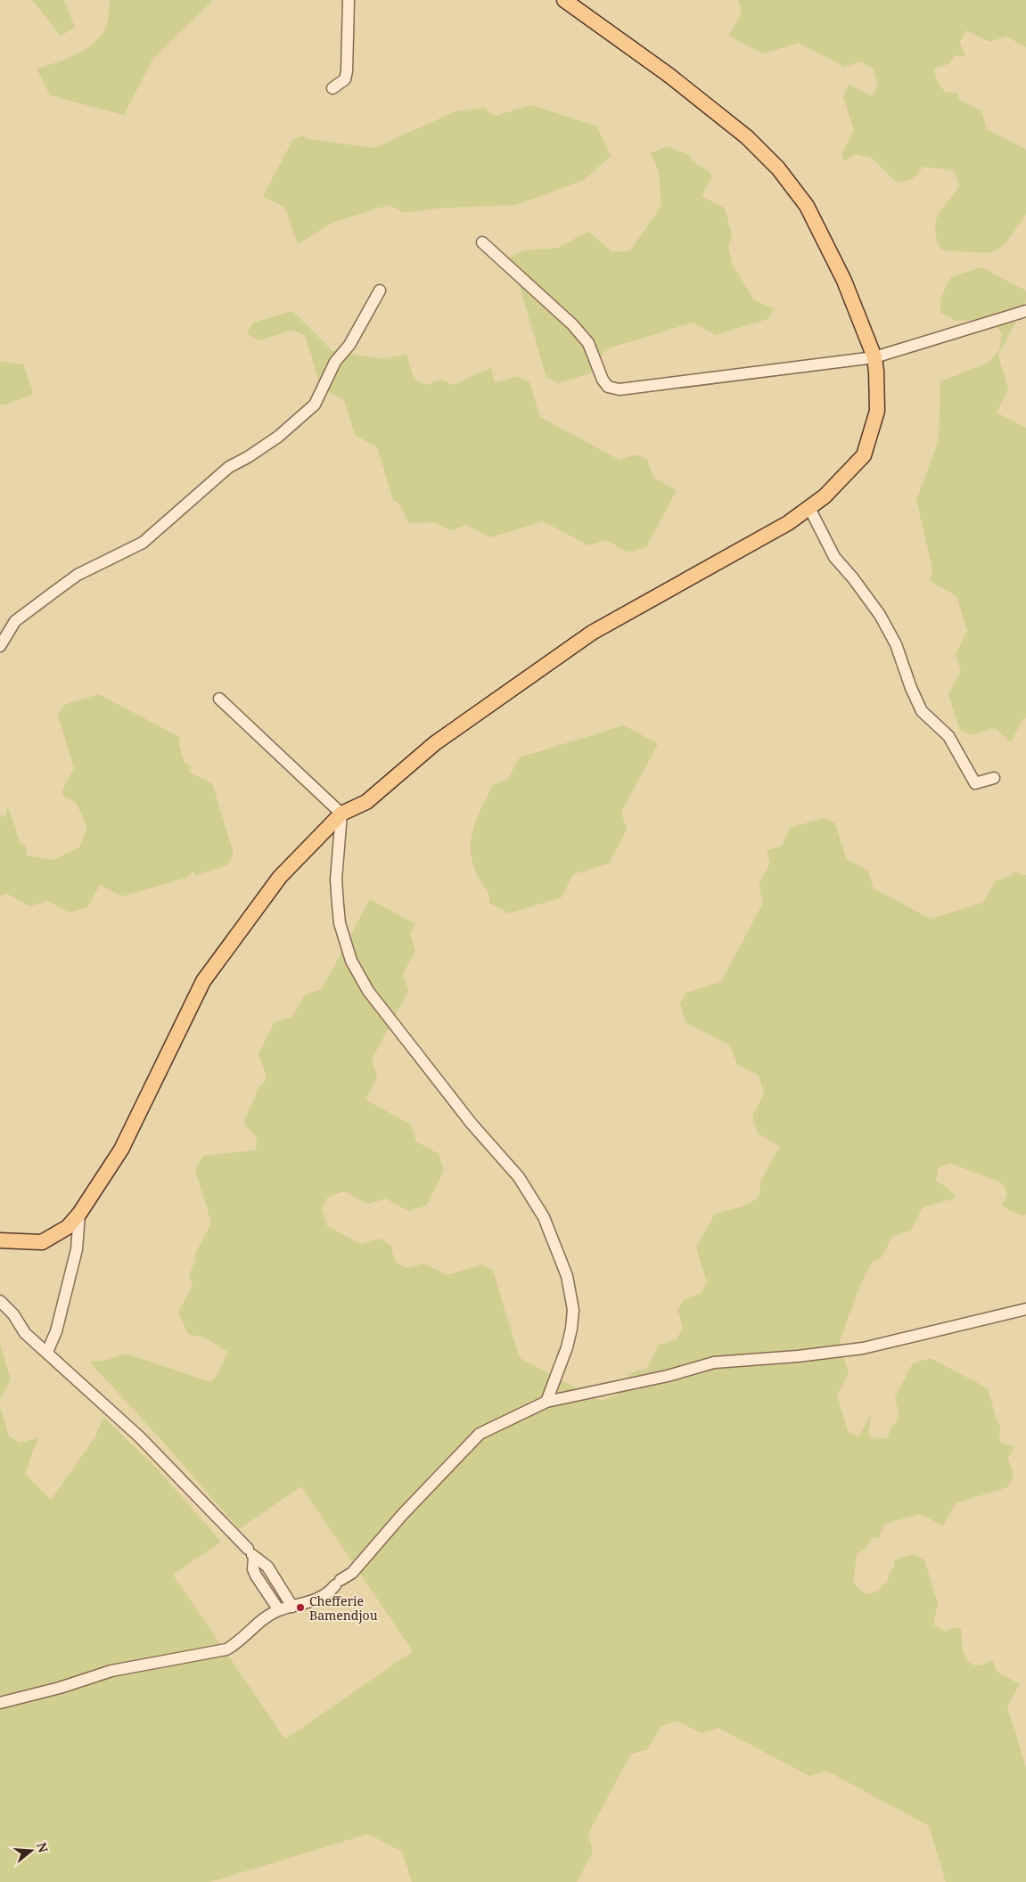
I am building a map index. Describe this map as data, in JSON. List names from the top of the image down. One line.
{"places":["Chefferie Bamendjou"],"north":"right"}
